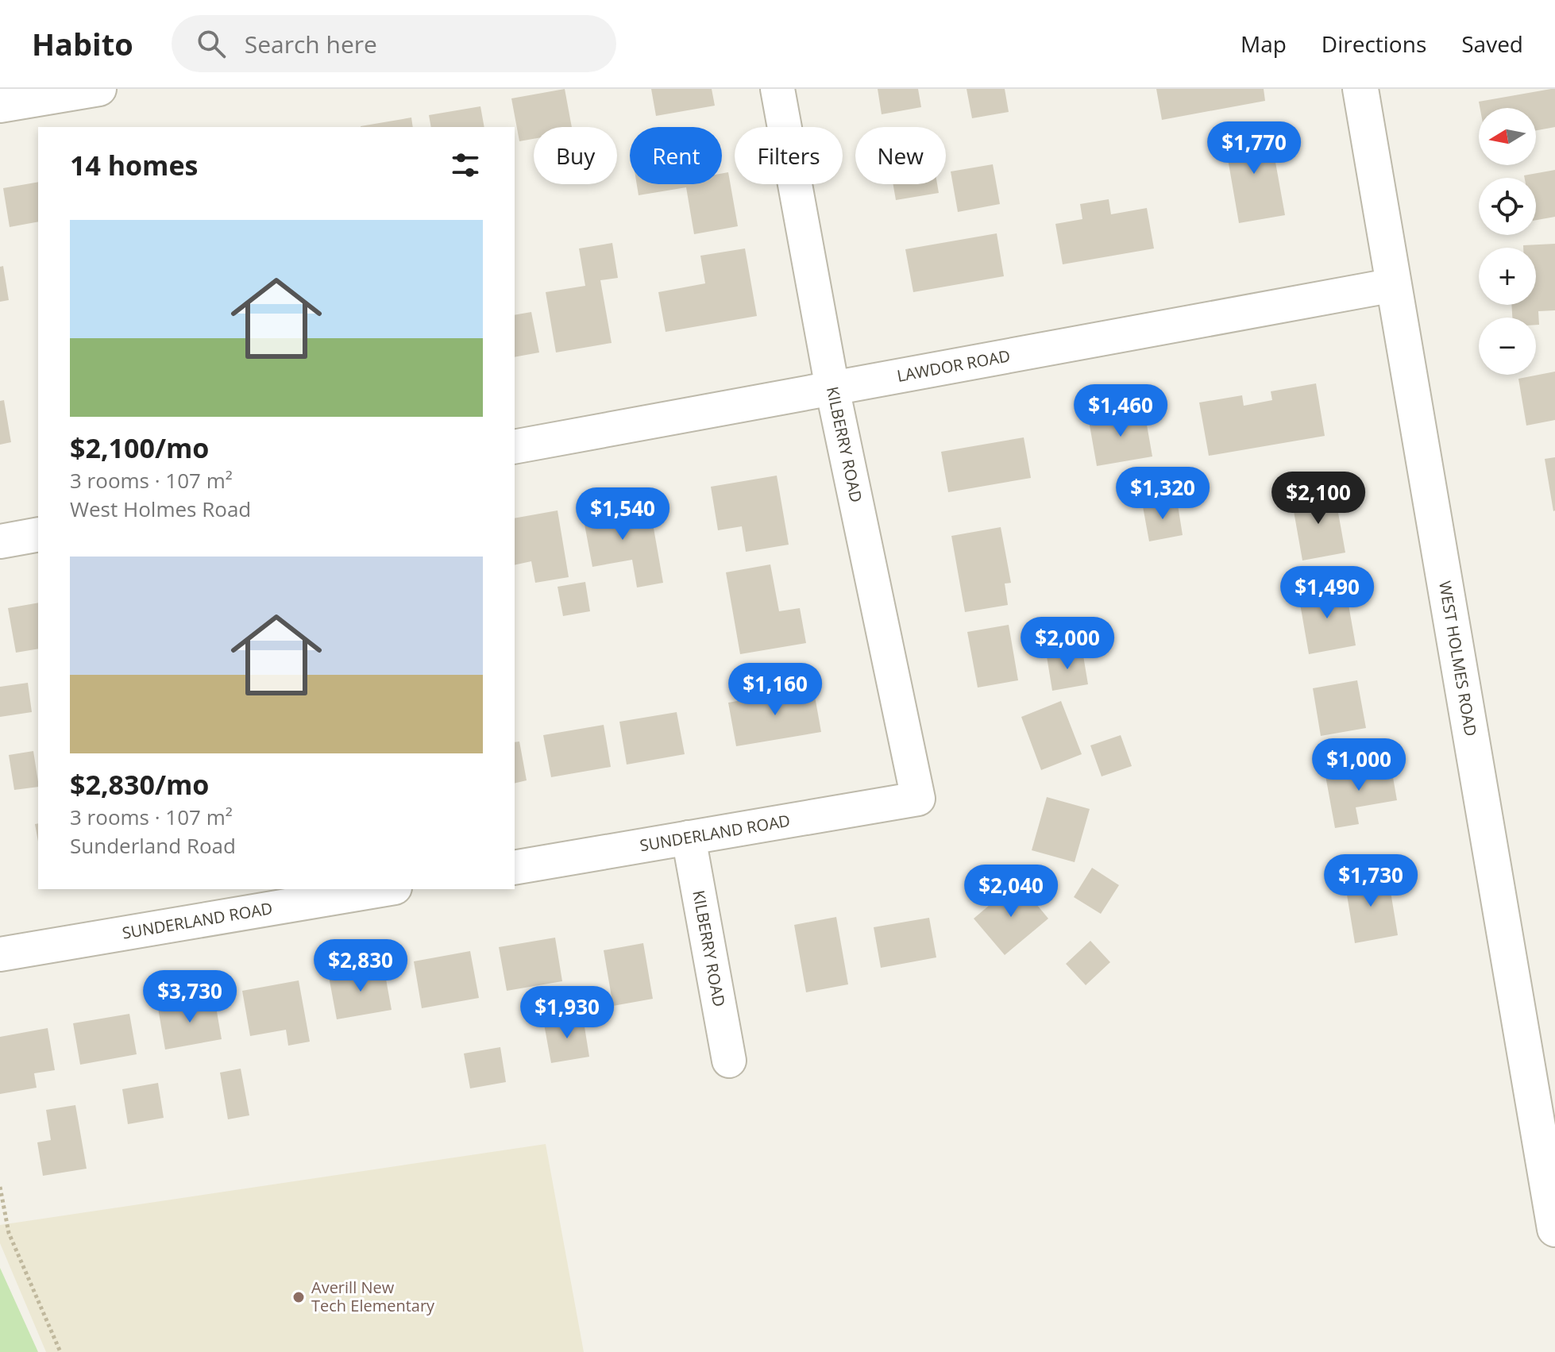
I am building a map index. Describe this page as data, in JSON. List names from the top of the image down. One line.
{"streets":{"street":["LAWDOR ROAD","KILBERRY ROAD","WEST HOLMES ROAD","SUNDERLAND ROAD"]},"crossings":[["LAWDOR ROAD","KILBERRY ROAD"],["LAWDOR ROAD","WEST HOLMES ROAD"],["KILBERRY ROAD","SUNDERLAND ROAD"]],"places":["Averill New Tech Elementary"],"north":"left","page":{"header":"Habito","search":"Search here","nav":["Map","Directions","Saved"],"map_buttons":["+","−"],"price":["$1,770","$1,460","$1,320","$2,100","$1,540","$1,490","$2,000","$1,160","$1,000","$1,730","$2,040","$2,830","$3,730","$1,930"],"chip":["Buy","Rent","Filters","New"],"heading":"14 homes","list":[{"name":"$2,100/mo","note":"3 rooms · 107 m² · West Holmes Road"},{"name":"$2,830/mo","note":"3 rooms · 107 m² · Sunderland Road"}]}}
